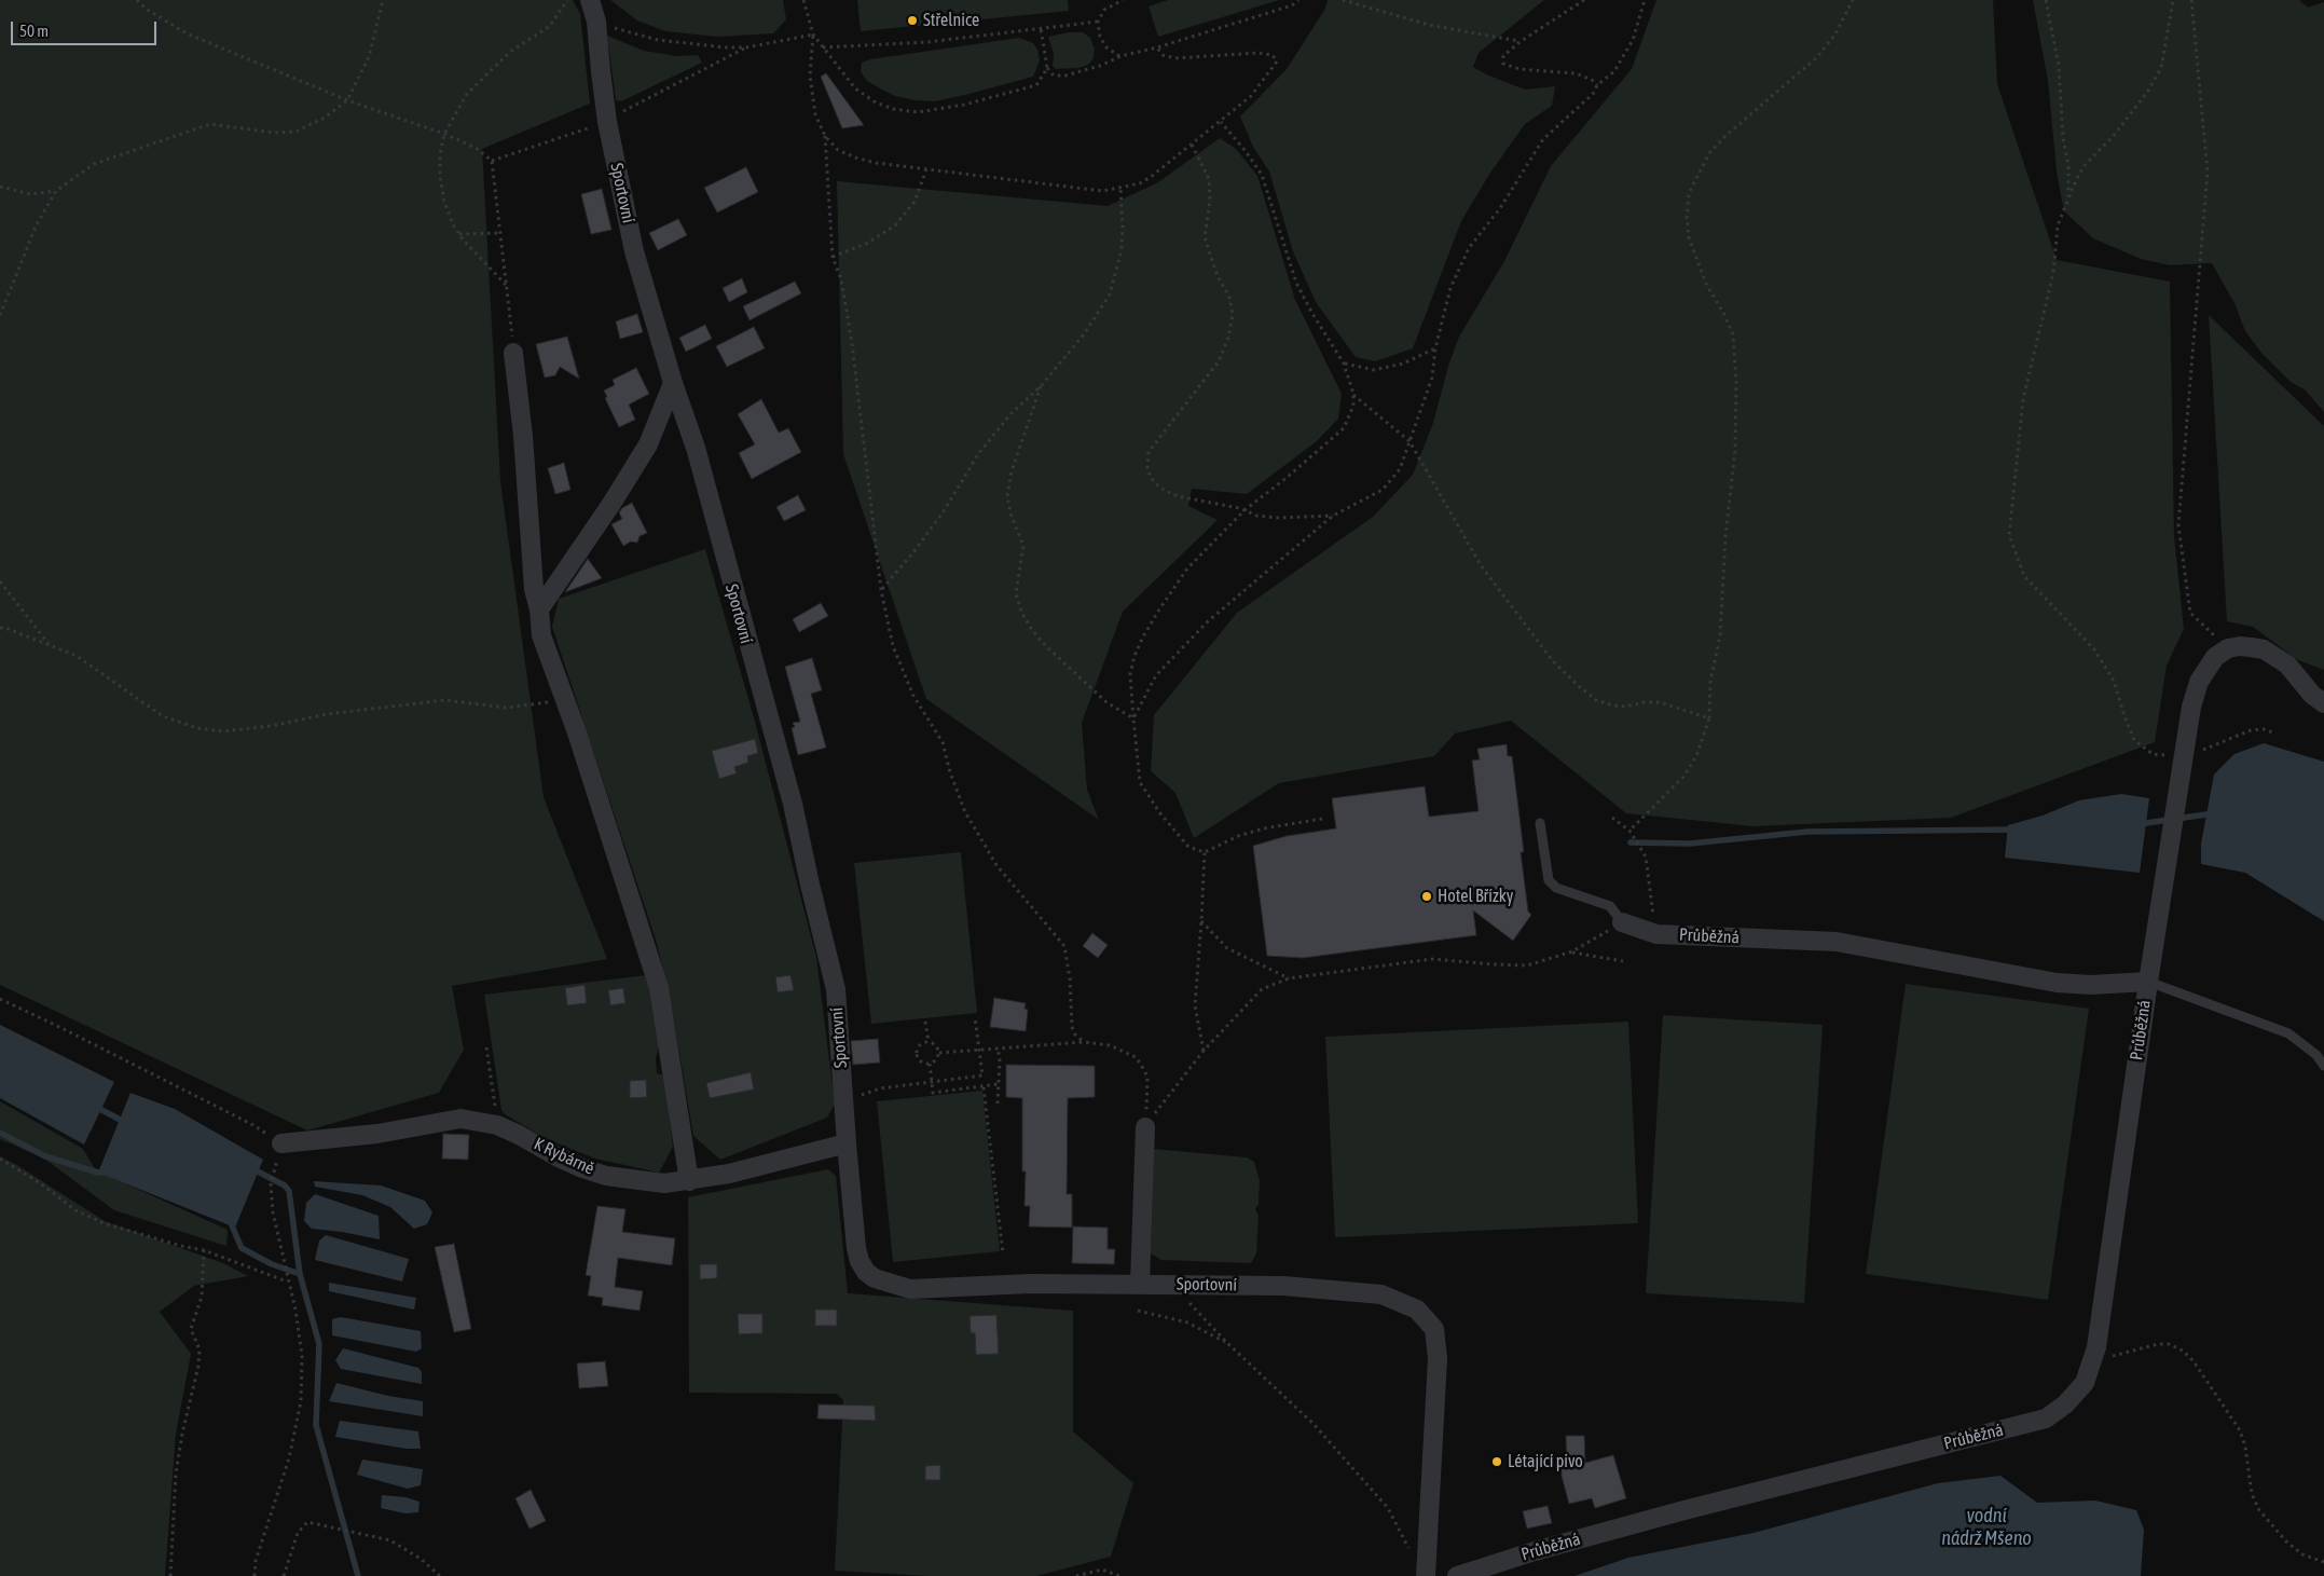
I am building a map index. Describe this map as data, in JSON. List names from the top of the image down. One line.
{"streets":{"street":["Sportovní","Průběžná","K Rybárně"]},"crossings":[["Sportovní","K Rybárně"]],"water":["vodní nádrž Mšeno"],"places":["Střelnice","Hotel Břízky","Létající pivo"],"scale_bar":"50 m"}
